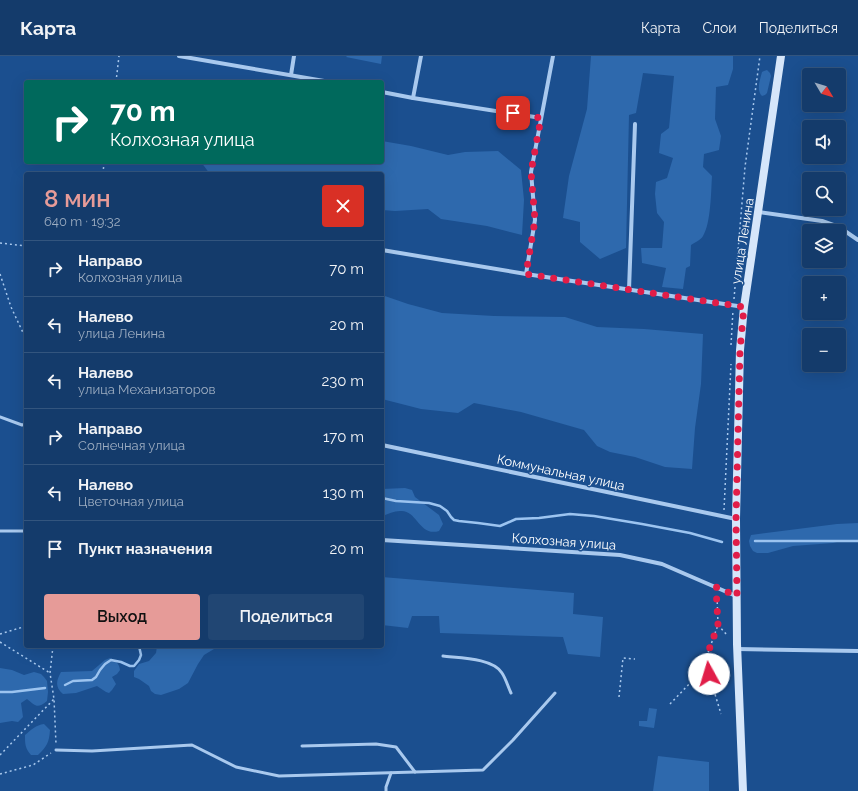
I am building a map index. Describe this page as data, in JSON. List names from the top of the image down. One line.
{"streets":{"street":["улица Ленина","Коммунальная улица","Колхозная улица"]},"crossings":[["улица Ленина","Коммунальная улица"],["улица Ленина","Колхозная улица"]],"north":"bottom right","page":{"header":"Карта","nav":["Карта","Слои","Поделиться"],"map_buttons":["+","−"],"turn":["70 m","Колхозная улица"],"heading":["8 мин","640 m · 19:32"],"list":[{"name":"Направо","note":"Колхозная улица","value":"70 m"},{"name":"Налево","note":"улица Ленина","value":"20 m"},{"name":"Налево","note":"улица Механизаторов","value":"230 m"},{"name":"Направо","note":"Солнечная улица","value":"170 m"},{"name":"Налево","note":"Цветочная улица","value":"130 m"},{"name":"Пункт назначения","value":"20 m"}],"buttons":["Выход","Поделиться"]}}
